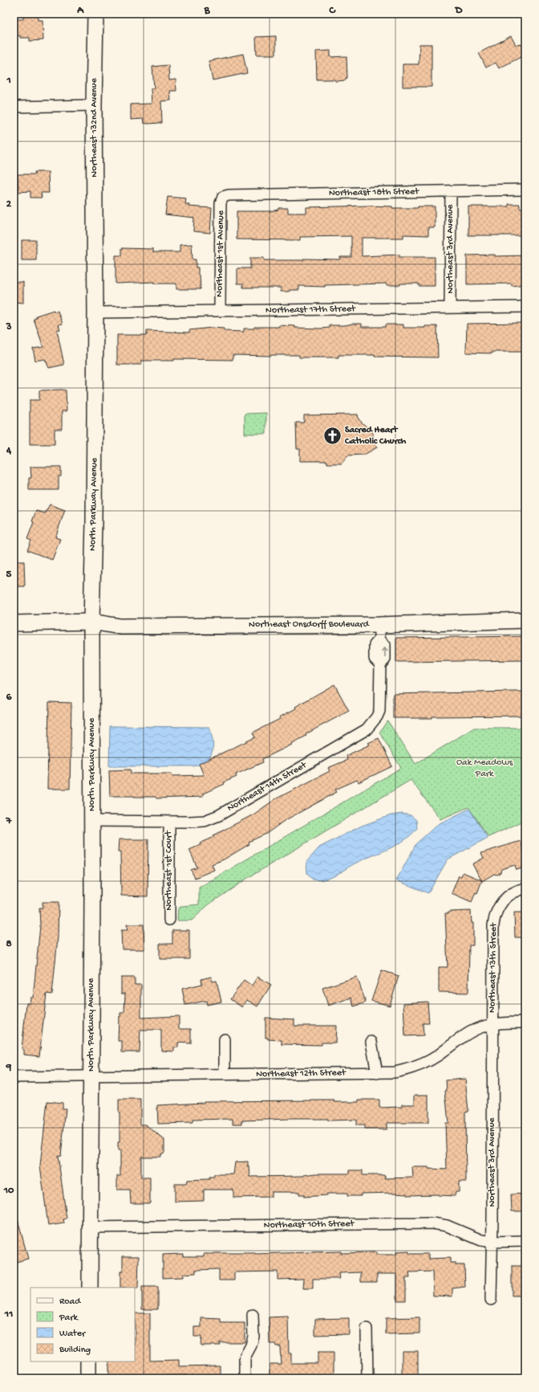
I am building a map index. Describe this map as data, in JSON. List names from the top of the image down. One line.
{"streets":{"street":["Northeast 132nd Avenue","Northeast 18th Street","Northeast 3rd Avenue","Northeast 1st Avenue","Northeast 17th Street","North Parkway Avenue","Northeast Onsdorff Boulevard","Northeast 14th Street","Northeast 1st Court","Northeast 13th Street","Northeast 12th Street","Northeast 10th Street"]},"crossings":[["Northeast 132nd Avenue","North Parkway Avenue"],["Northeast 18th Street","Northeast 3rd Avenue"],["Northeast 18th Street","Northeast 1st Avenue"],["Northeast 3rd Avenue","Northeast 17th Street"],["Northeast 3rd Avenue","Northeast 13th Street"],["Northeast 3rd Avenue","Northeast 12th Street"],["Northeast 3rd Avenue","Northeast 10th Street"],["Northeast 1st Avenue","Northeast 17th Street"],["Northeast 17th Street","North Parkway Avenue"],["North Parkway Avenue","Northeast Onsdorff Boulevard"],["North Parkway Avenue","Northeast 14th Street"],["North Parkway Avenue","Northeast 12th Street"],["North Parkway Avenue","Northeast 10th Street"],["Northeast Onsdorff Boulevard","Northeast 14th Street"],["Northeast 14th Street","Northeast 1st Court"],["Northeast 13th Street","Northeast 12th Street"]],"parks":["Oak Meadows Park"],"places":{"church":["Sacred Heart Catholic Church"]},"legend":["Road","Park","Water","Building"],"grid":{"columns":["A","B","C","D"],"rows":["1","2","3","4","5","6","7","8","9","10","11"]}}
